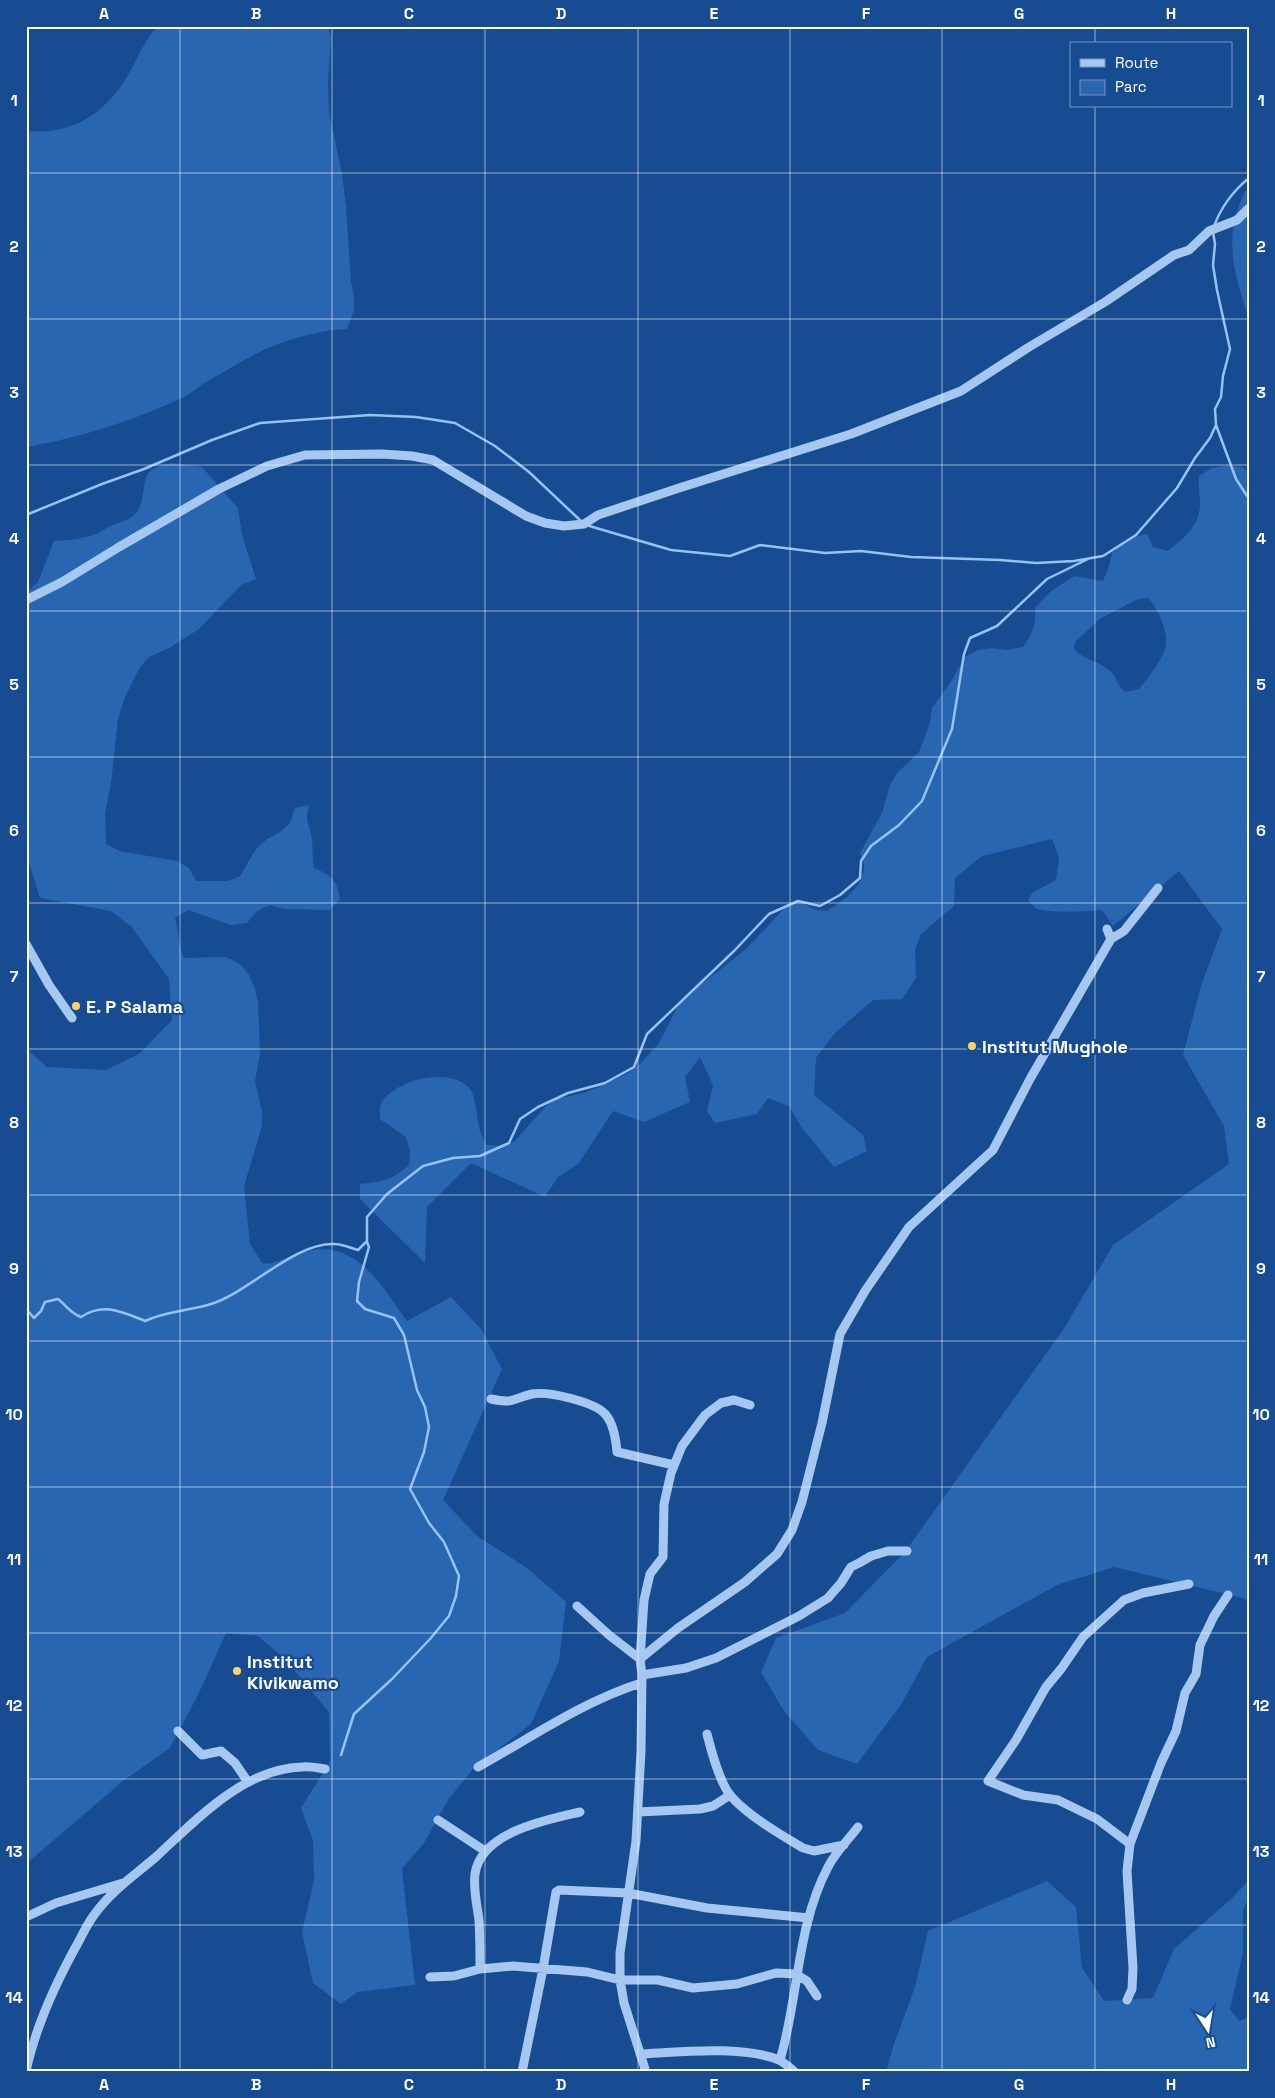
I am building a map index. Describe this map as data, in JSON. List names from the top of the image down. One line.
{"places":["E. P Salama","Institut Mughole","Institut Kivikwamo"],"legend":["Route","Parc"],"north":"bottom","grid":{"columns":["A","B","C","D","E","F","G","H"],"rows":["1","2","3","4","5","6","7","8","9","10","11","12","13","14"]}}
